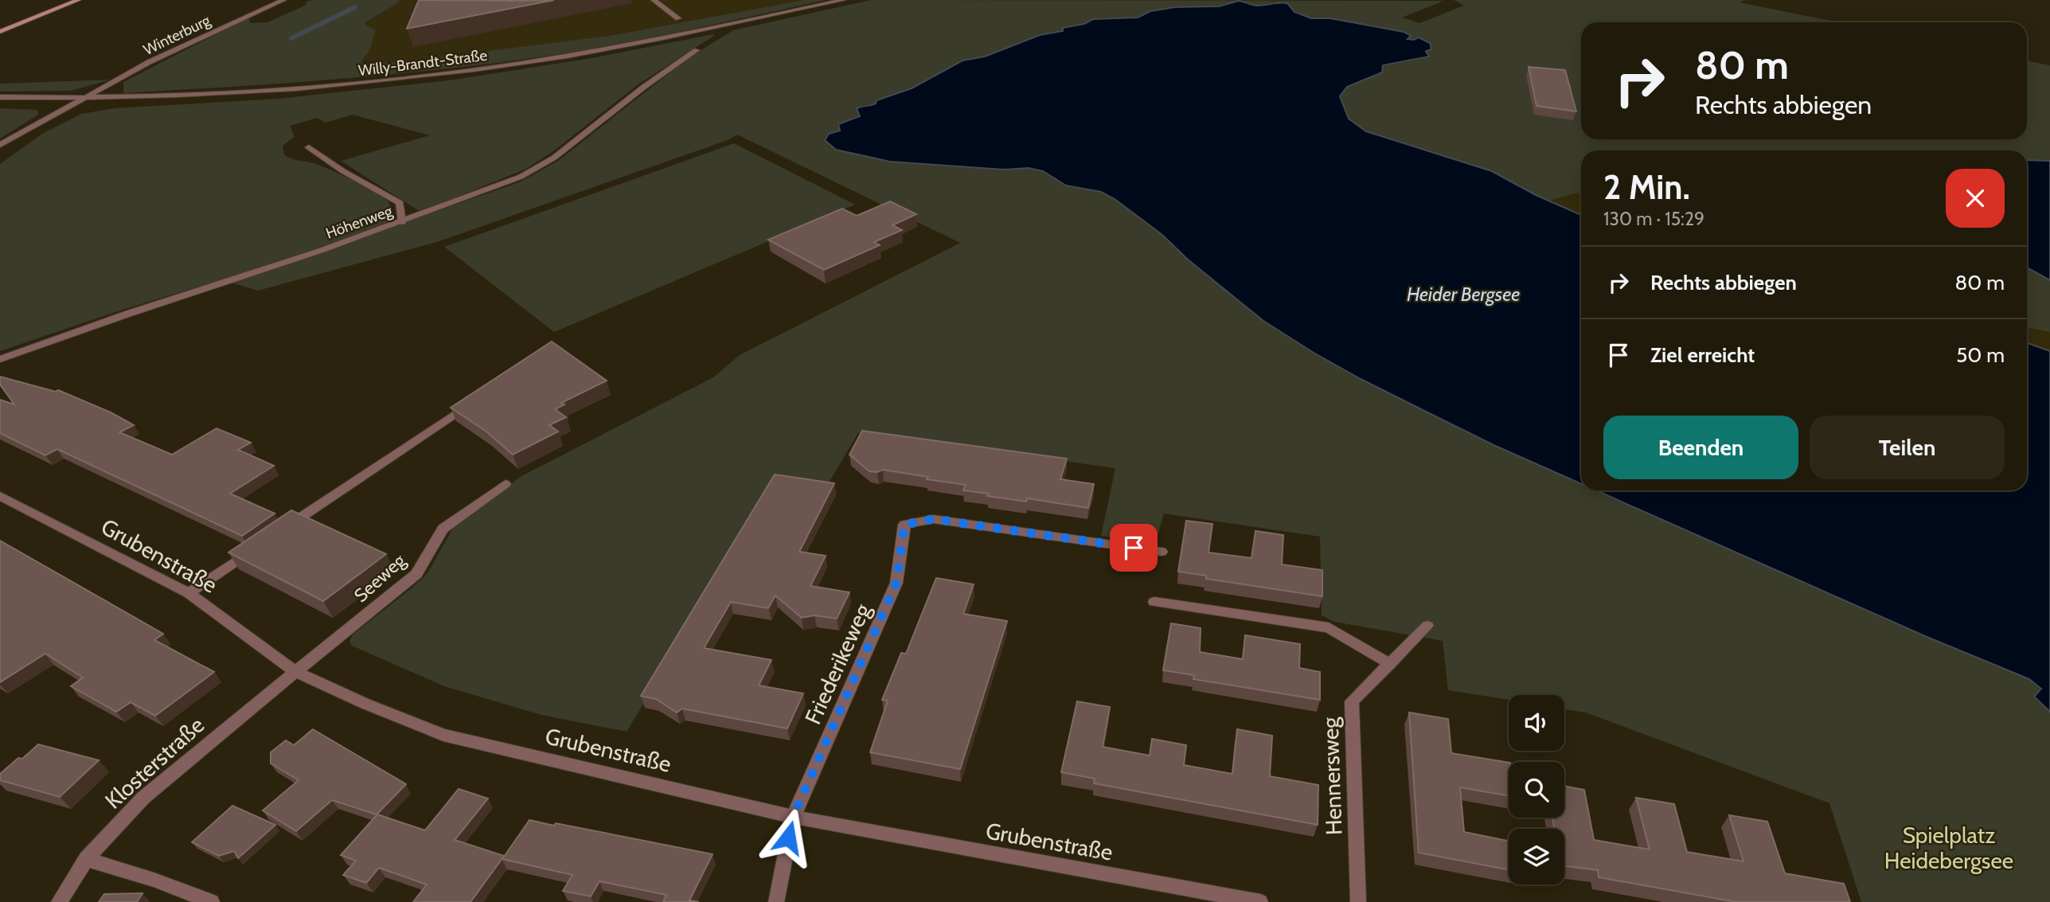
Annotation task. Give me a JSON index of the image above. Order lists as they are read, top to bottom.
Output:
{
  "streets": {
    "street": [
      "Winterburg",
      "Willy-Brandt-Straße",
      "Höhenweg",
      "Grubenstraße",
      "Seeweg",
      "Friederikeweg",
      "Klosterstraße",
      "Hennersweg"
    ]
  },
  "crossings": [
    ["Winterburg", "Willy-Brandt-Straße"],
    ["Grubenstraße", "Seeweg"],
    ["Grubenstraße", "Friederikeweg"],
    ["Grubenstraße", "Klosterstraße"],
    ["Seeweg", "Klosterstraße"]
  ],
  "water": ["Heider Bergsee"],
  "parks": ["Spielplatz Heidebergsee"],
  "page": {
    "turn": ["80 m", "Rechts abbiegen"],
    "heading": ["2 Min.", "130 m · 15:29"],
    "list": [
      {
        "name": "Rechts abbiegen",
        "value": "80 m"
      },
      {
        "name": "Ziel erreicht",
        "value": "50 m"
      }
    ],
    "buttons": ["Beenden", "Teilen"]
  }
}
